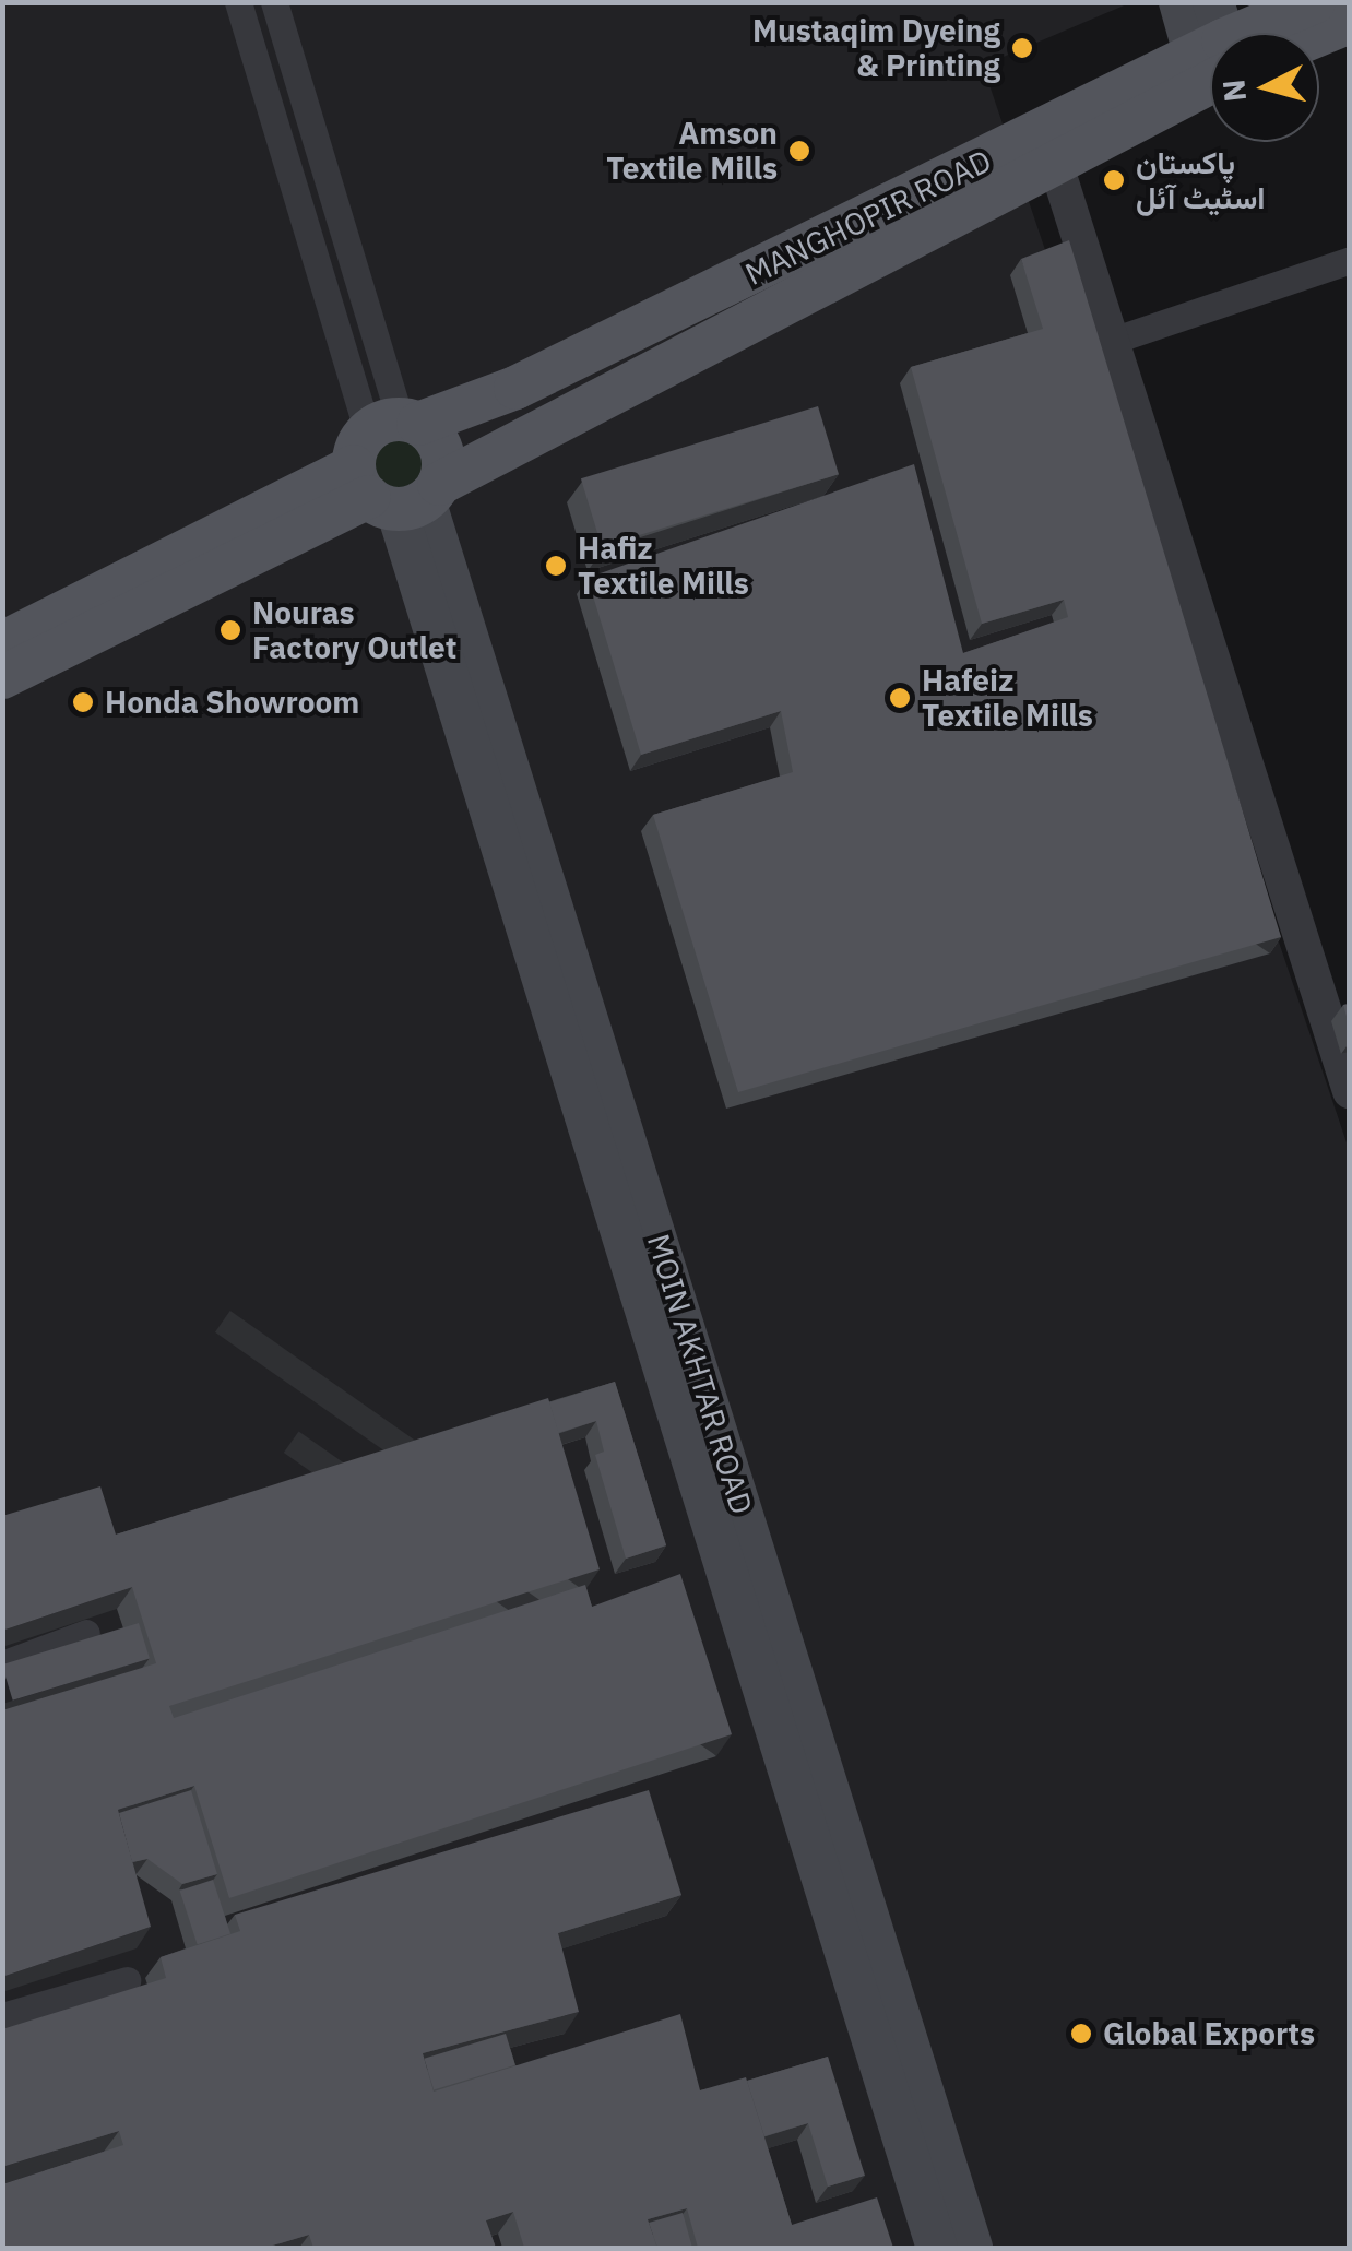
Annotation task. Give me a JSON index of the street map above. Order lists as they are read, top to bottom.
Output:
{
  "streets": {
    "main road": ["MANGHOPIR ROAD", "MOIN AKHTAR ROAD"]
  },
  "crossings": [
    ["MANGHOPIR ROAD", "MOIN AKHTAR ROAD"]
  ],
  "places": [
    "Mustaqim Dyeing & Printing",
    "Amson Textile Mills",
    "پاکستان اسٹیٹ آئل",
    "Hafiz Textile Mills",
    "Nouras Factory Outlet",
    "Hafeiz Textile Mills",
    "Honda Showroom",
    "Global Exports"
  ],
  "north": "left"
}
